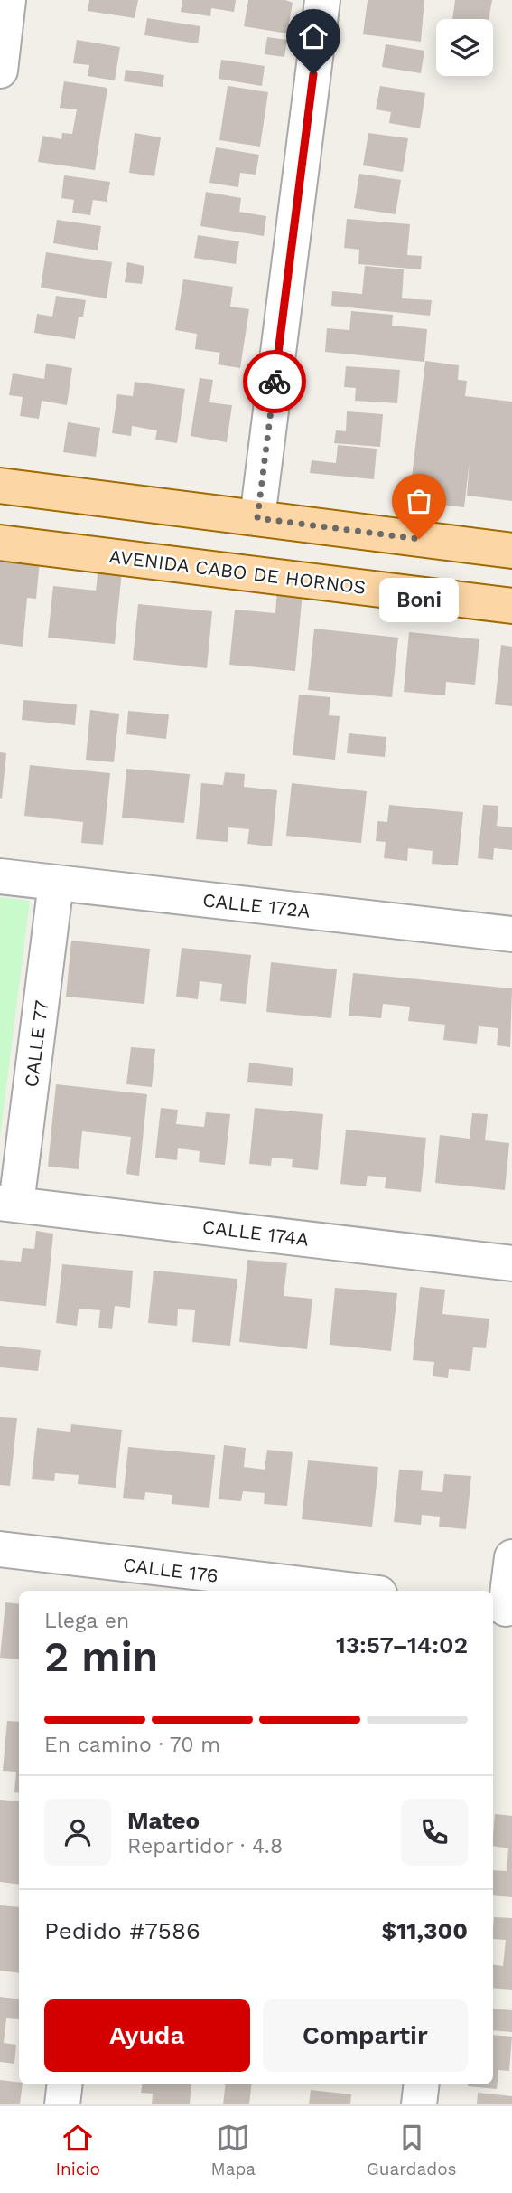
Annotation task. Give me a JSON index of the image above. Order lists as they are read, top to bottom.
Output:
{
  "streets": {
    "main road": ["AVENIDA CABO DE HORNOS"],
    "street": [
      "CALLE 172A",
      "CALLE 77",
      "CALLE 174A",
      "CALLE 176"
    ]
  },
  "crossings": [
    ["CALLE 172A", "CALLE 77"],
    ["CALLE 77", "CALLE 174A"]
  ],
  "places": ["Boni"],
  "page": {
    "bubble": "Boni",
    "heading": ["2 min", "Llega en", "13:57–14:02"],
    "panel": [
      "Mateo",
      "Repartidor · 4.8",
      "Pedido #7586",
      "$11,300"
    ],
    "bar": "En camino · 70 m",
    "buttons": ["Ayuda", "Compartir"],
    "tabs": ["Inicio", "Mapa", "Guardados"]
  }
}
